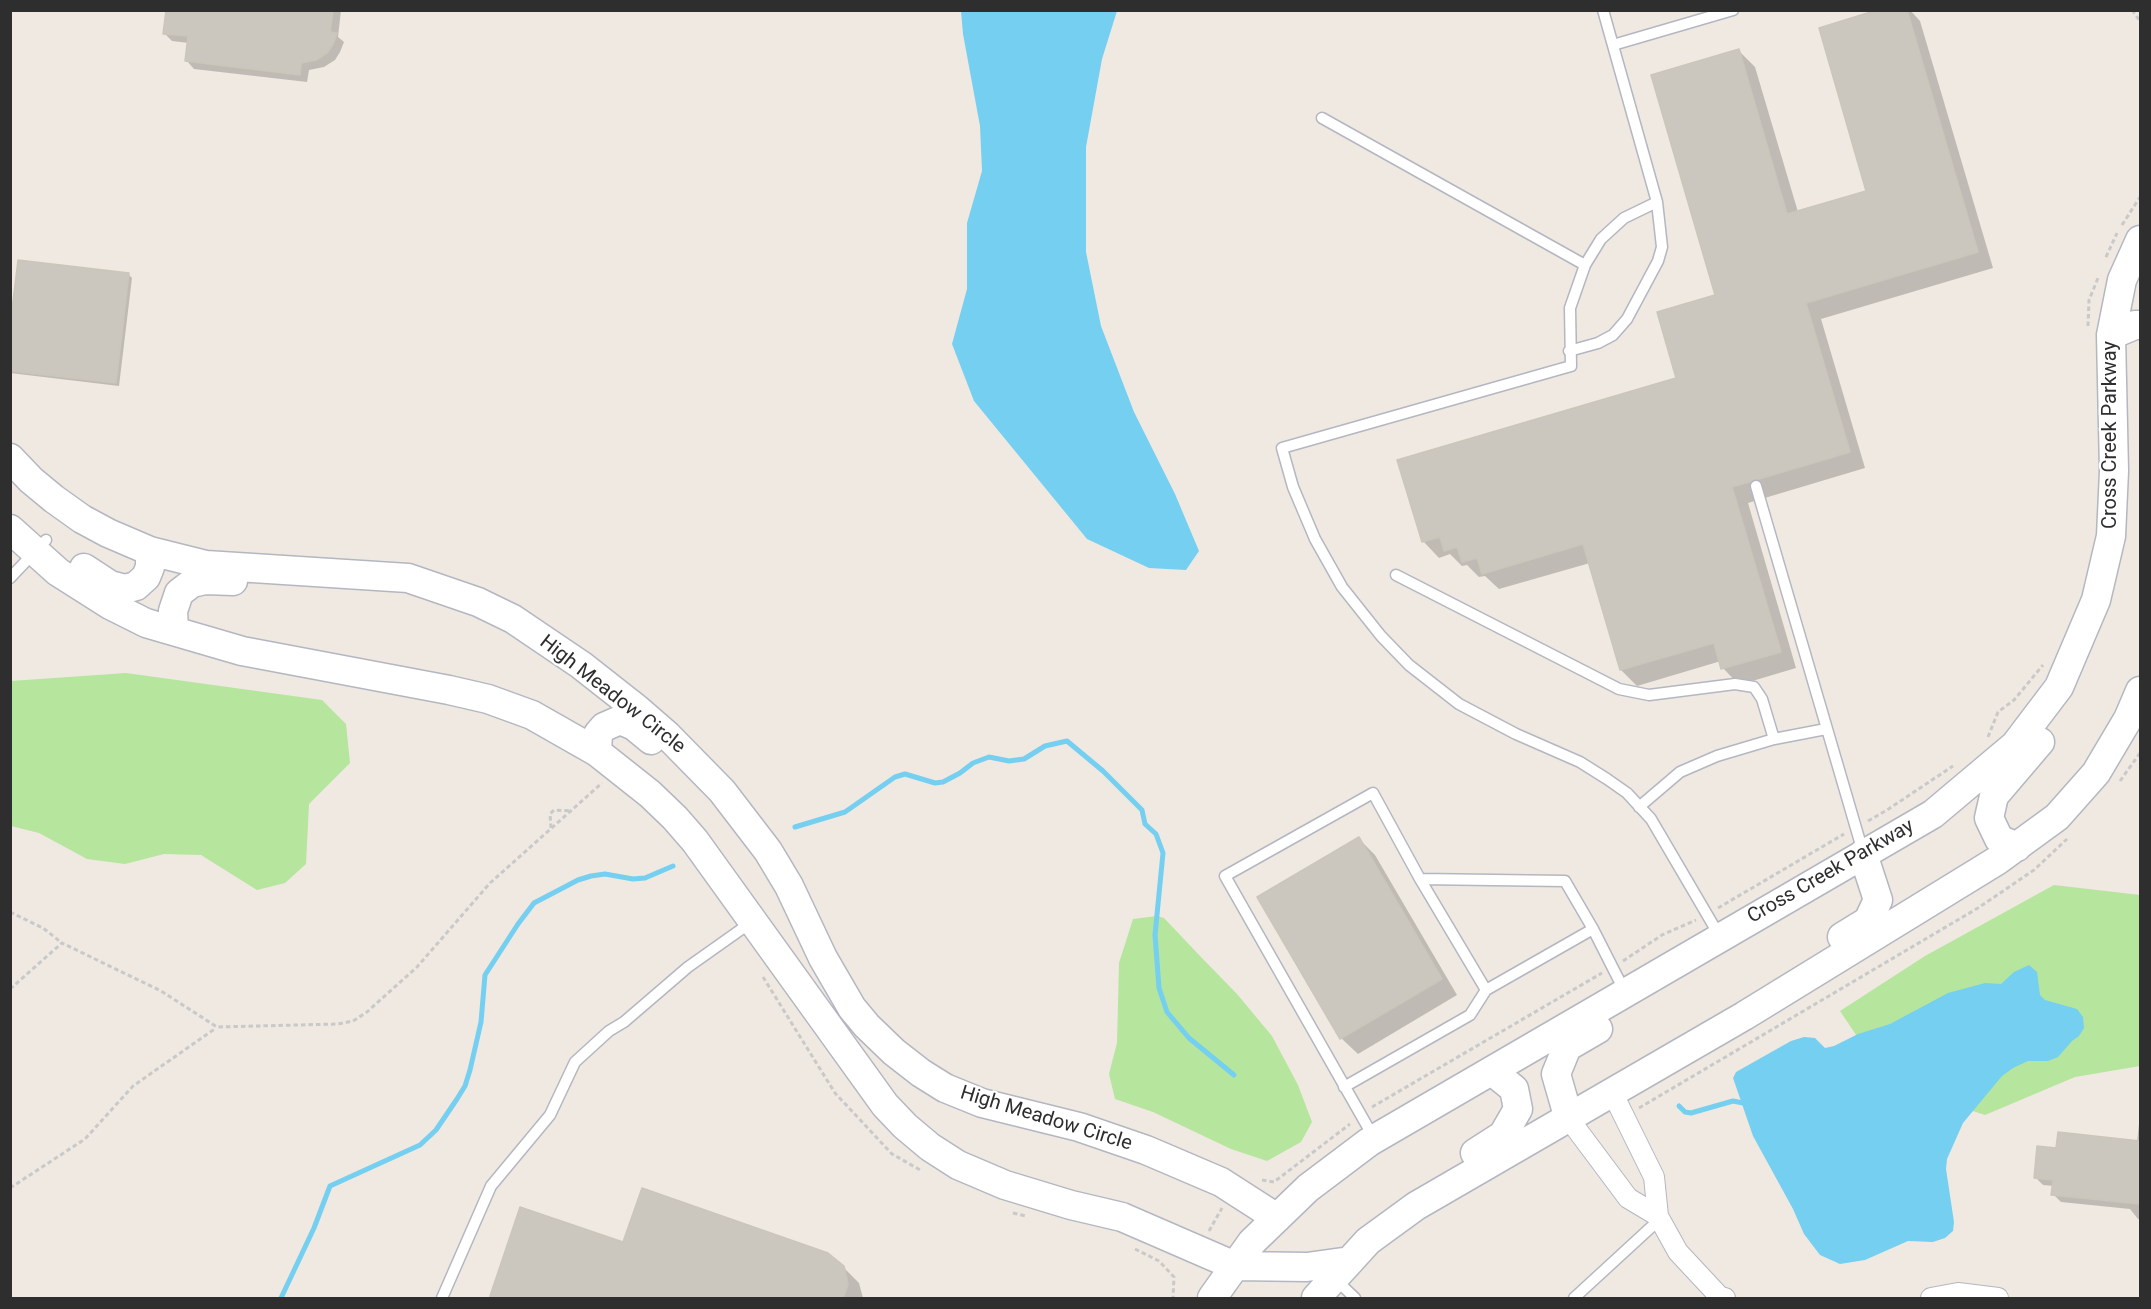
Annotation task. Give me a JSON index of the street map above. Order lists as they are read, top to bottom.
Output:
{
  "streets": {
    "street": ["Cross Creek Parkway", "High Meadow Circle"]
  },
  "crossings": [
    ["Cross Creek Parkway", "High Meadow Circle"]
  ]
}
